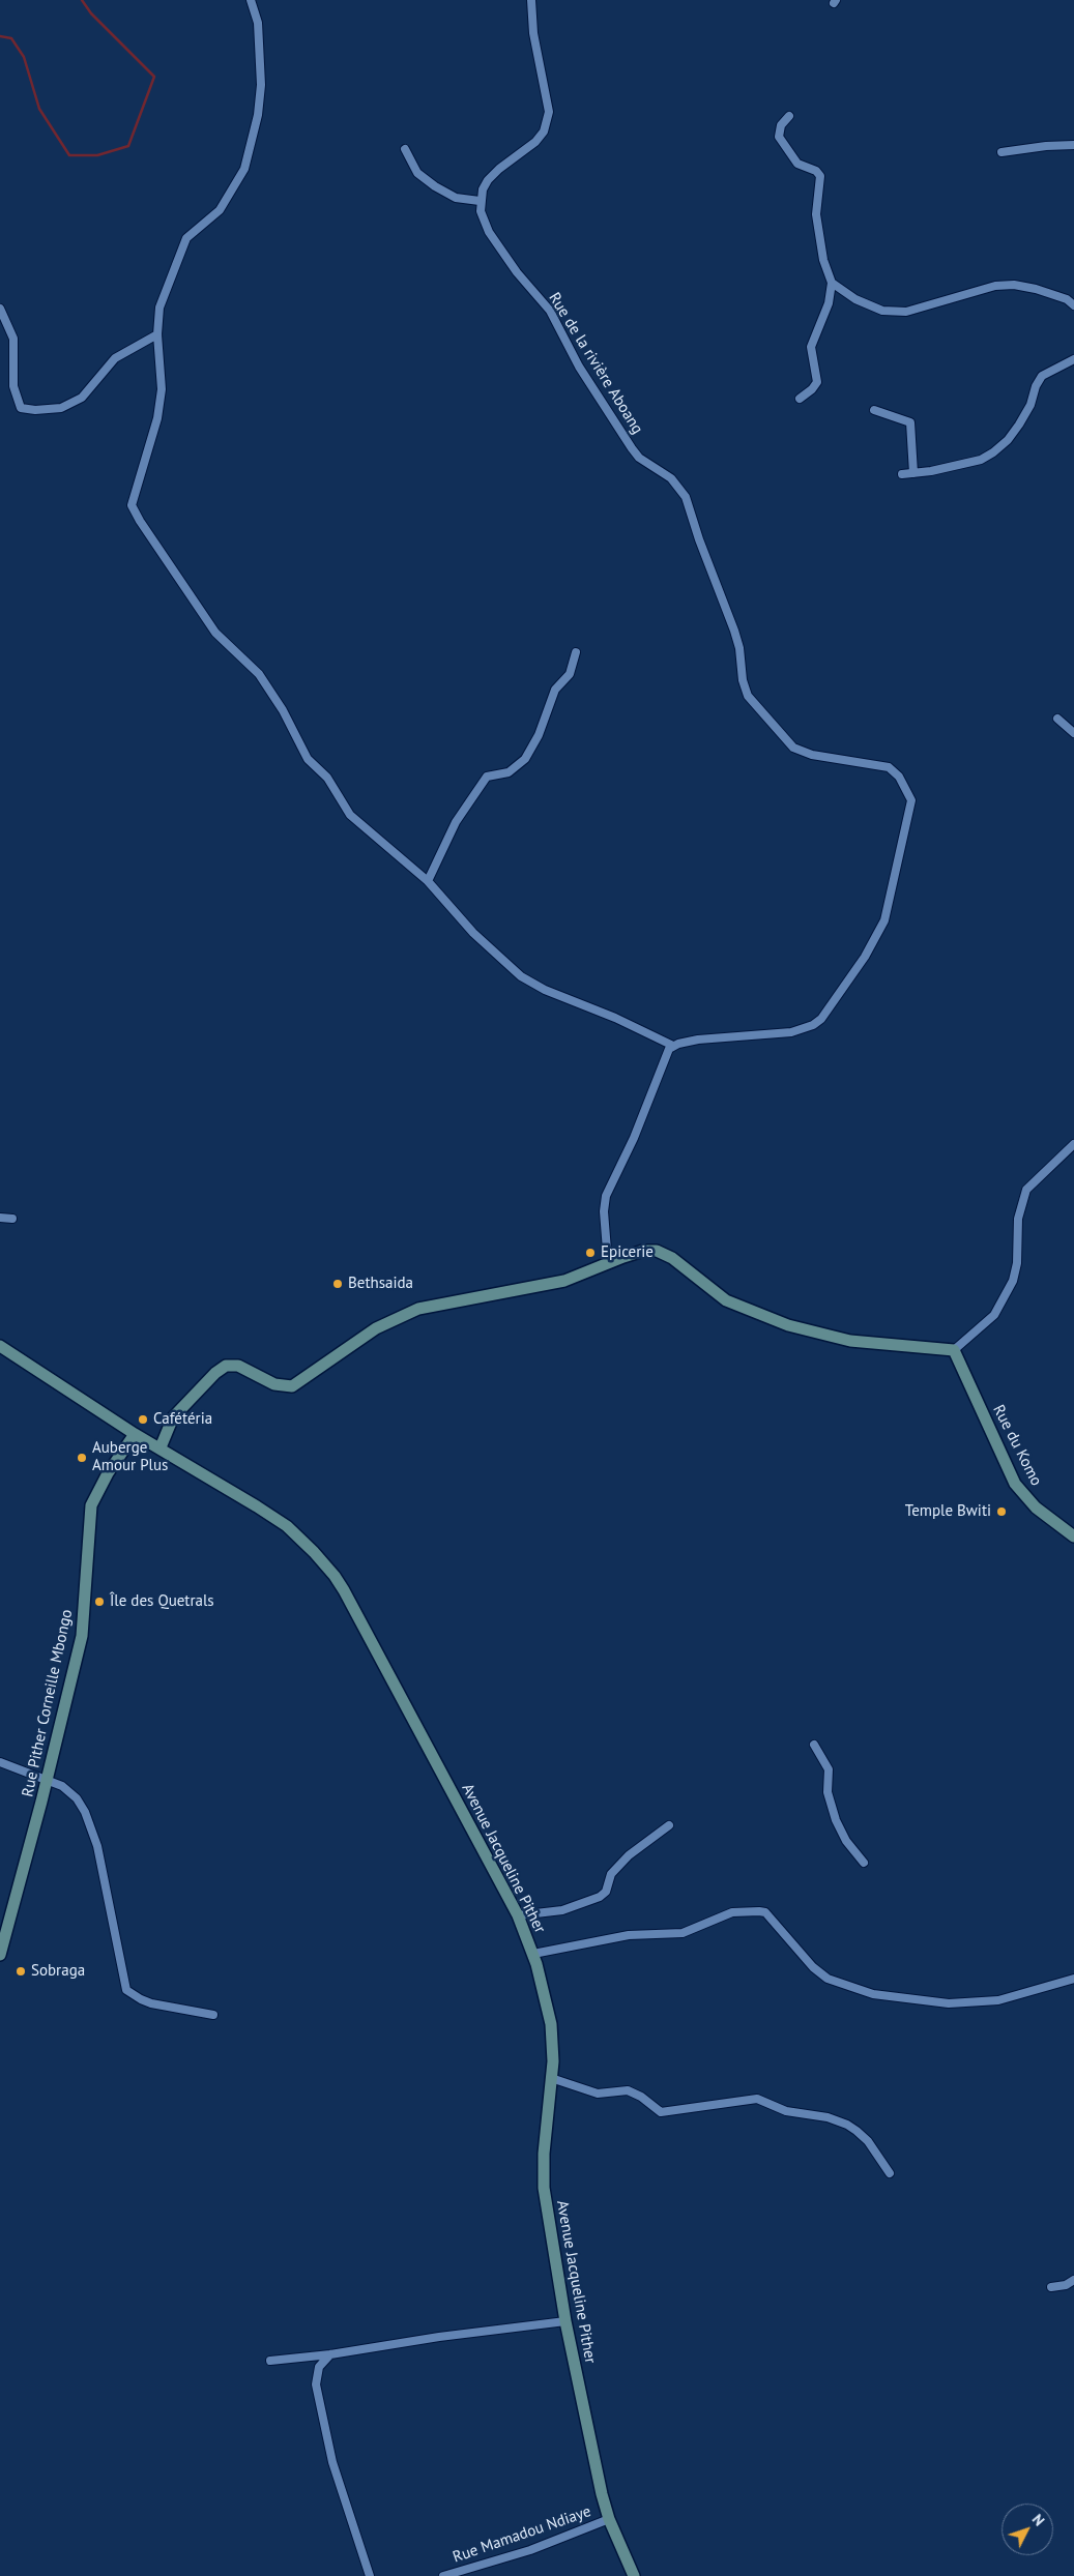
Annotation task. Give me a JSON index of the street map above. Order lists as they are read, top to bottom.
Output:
{
  "streets": {
    "street": [
      "Rue de la rivière Aboang",
      "Rue du Komo",
      "Rue Pither Corneille Mbongo",
      "Avenue Jacqueline Pither",
      "Rue Mamadou Ndiaye"
    ]
  },
  "crossings": [
    ["Rue Pither Corneille Mbongo", "Avenue Jacqueline Pither"],
    ["Avenue Jacqueline Pither", "Rue Mamadou Ndiaye"]
  ],
  "places": [
    "Epicerie",
    "Bethsaida",
    "Cafétéria",
    "Auberge Amour Plus",
    "Temple Bwiti",
    "Île des Quetrals",
    "Sobraga"
  ],
  "north": "top right"
}
